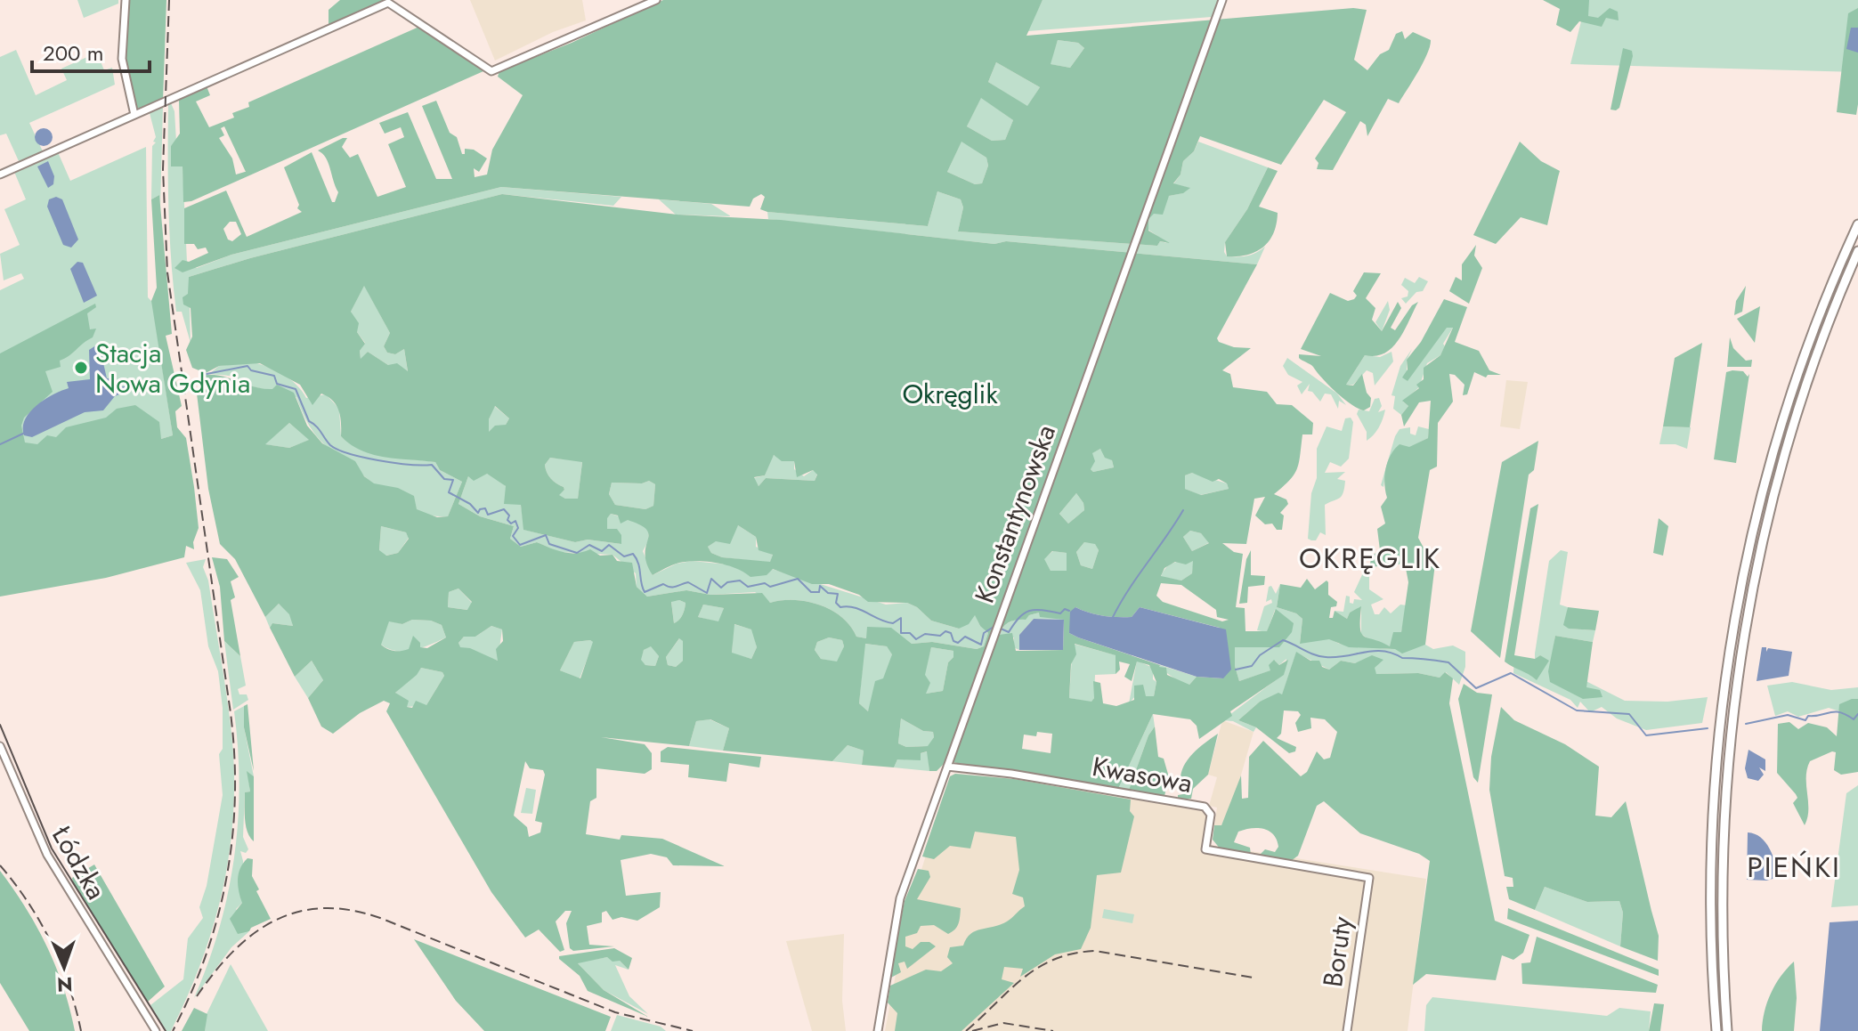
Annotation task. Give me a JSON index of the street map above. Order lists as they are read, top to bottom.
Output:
{
  "streets": {
    "street": [
      "Konstantynowska",
      "Kwasowa",
      "Łódzka",
      "Boruty"
    ]
  },
  "crossings": [
    ["Konstantynowska", "Kwasowa"],
    ["Kwasowa", "Boruty"]
  ],
  "districts": ["OKRĘGLIK", "PIEŃKI"],
  "parks": ["Okręglik"],
  "places": ["Stacja Nowa Gdynia"],
  "scale_bar": "200 m",
  "north": "bottom"
}
